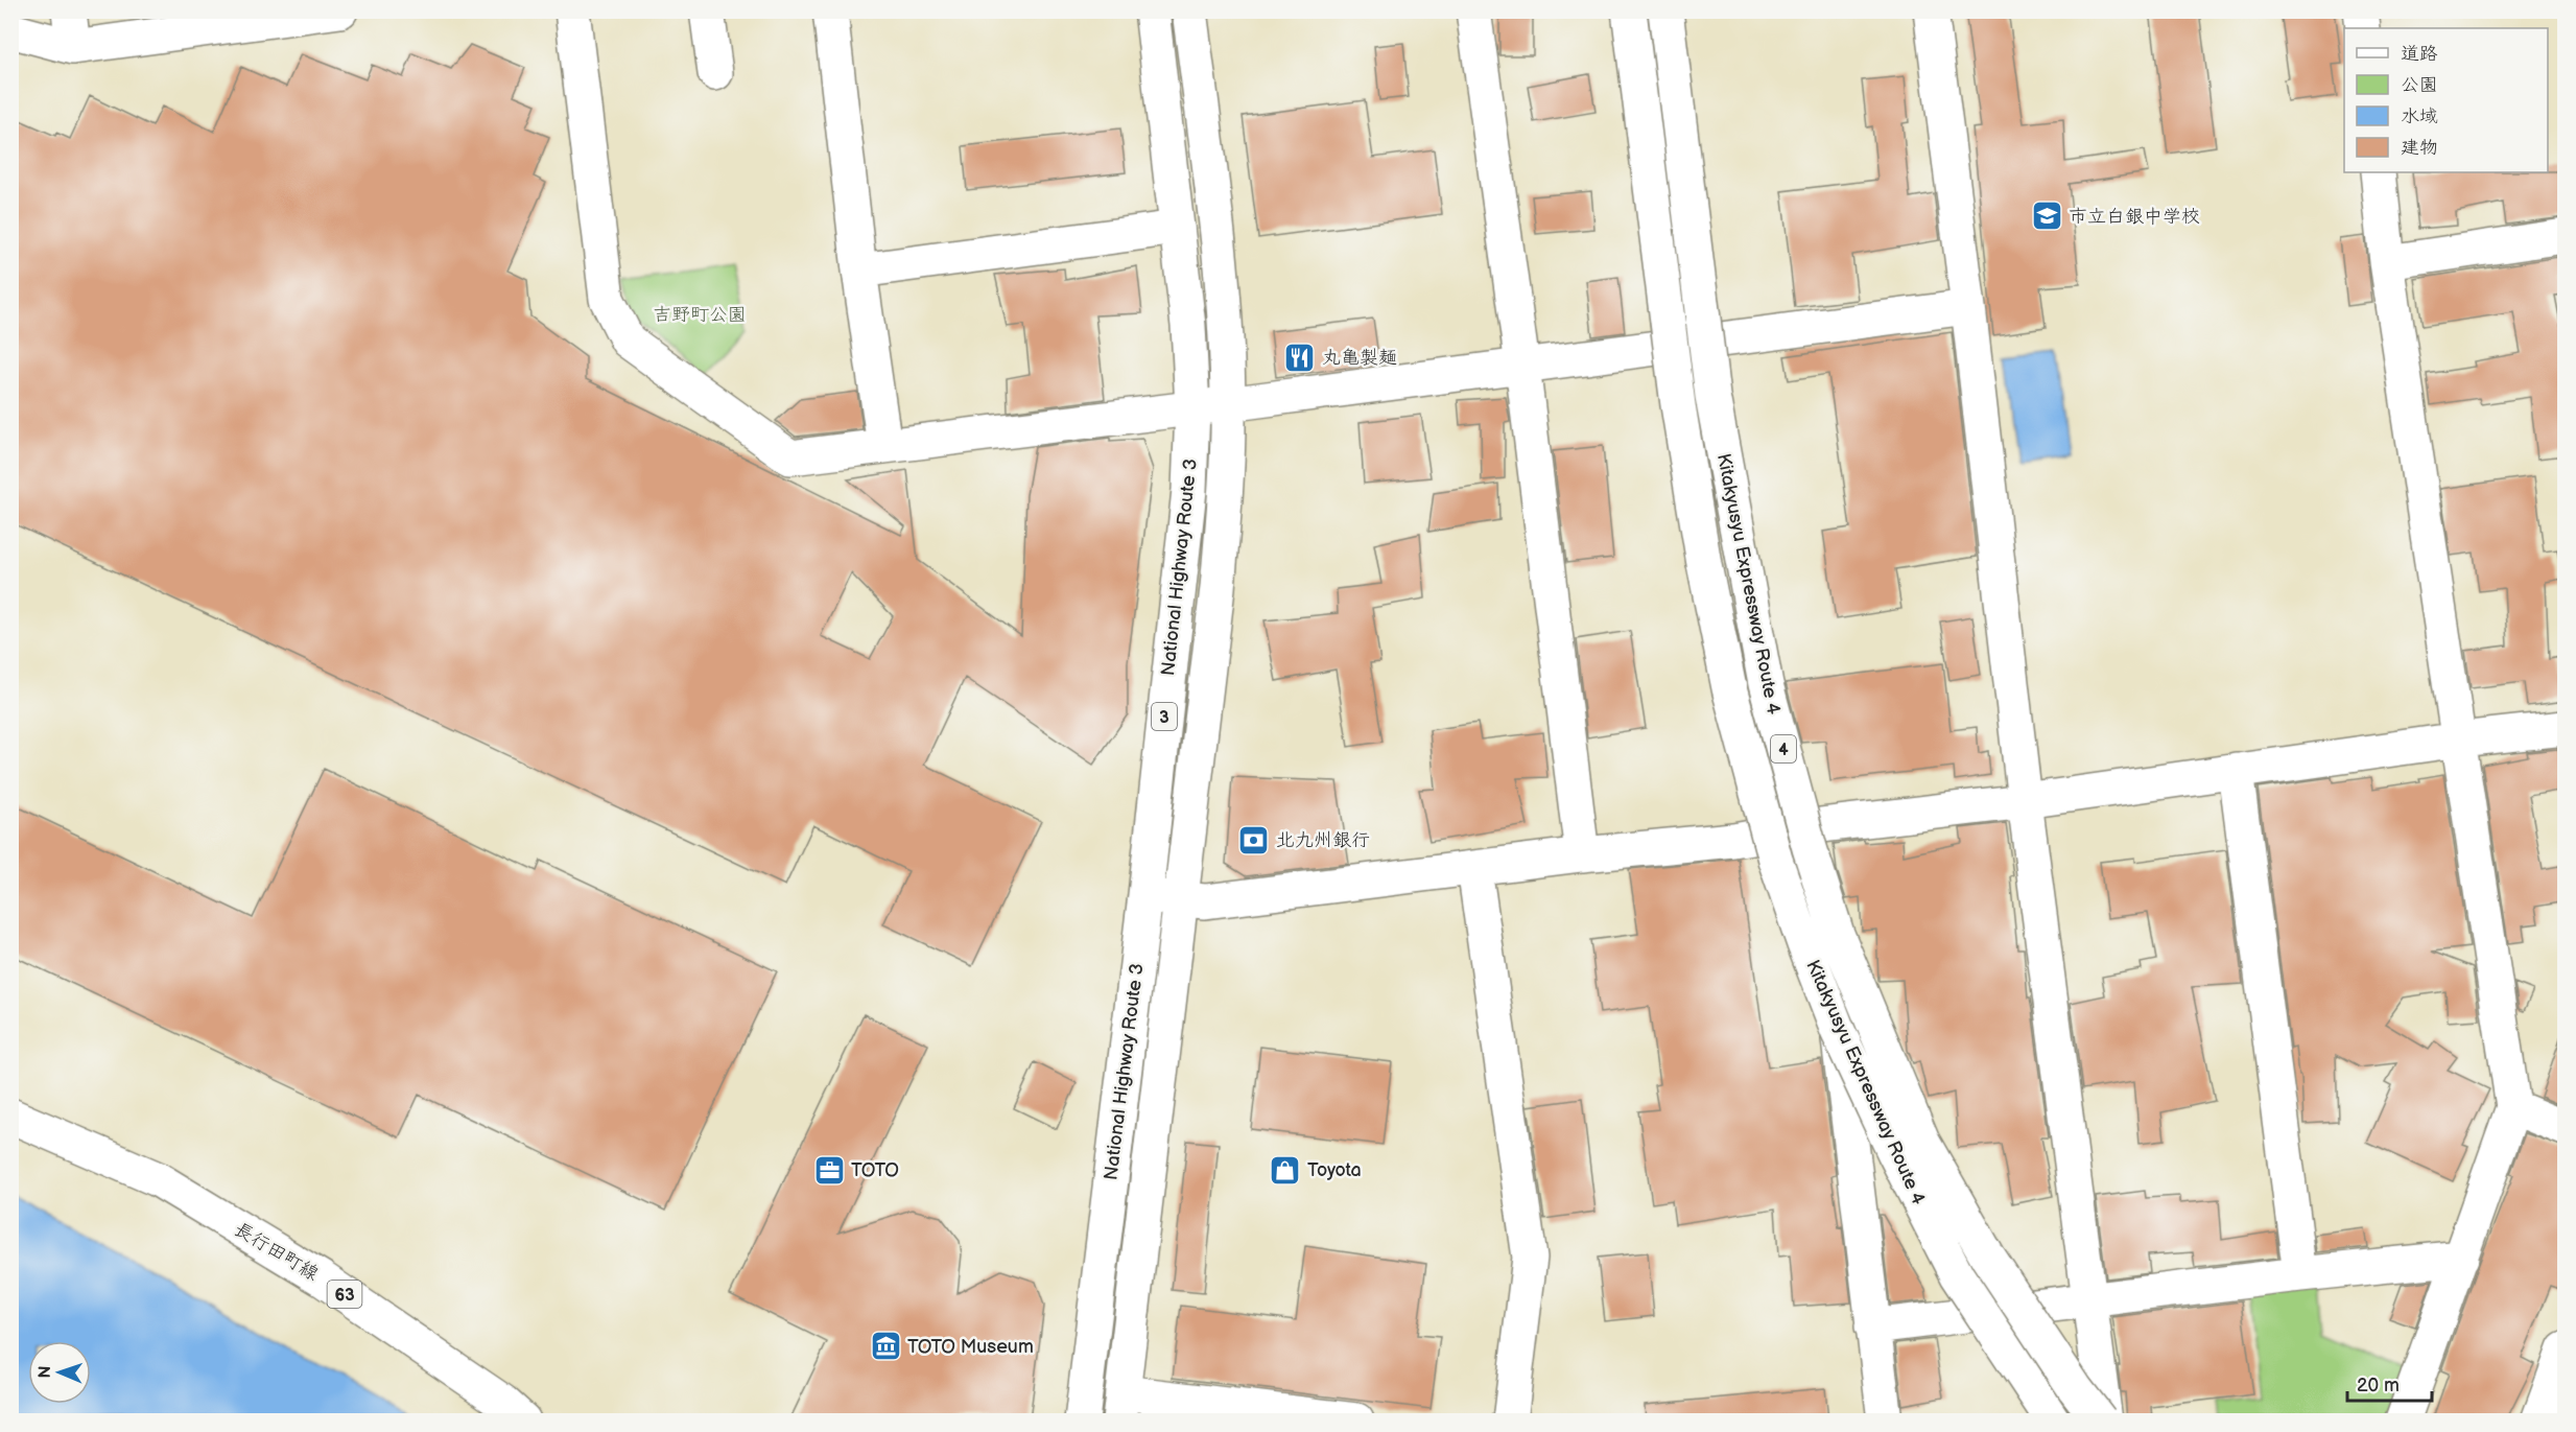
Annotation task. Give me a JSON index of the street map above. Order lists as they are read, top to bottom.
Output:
{
  "streets": {
    "main road": [
      "National Highway Route 3",
      "Kitakyusyu Expressway Route 4",
      "3",
      "4",
      "長行田町線",
      "63"
    ]
  },
  "parks": ["吉野町公園"],
  "places": {
    "school or university": ["市立白銀中学校"],
    "restaurant": ["丸亀製麺"],
    "bank": ["北九州銀行"],
    "office": ["TOTO"],
    "shop": ["Toyota"],
    "museum": ["TOTO Museum"]
  },
  "legend": [
    "道路",
    "公園",
    "水域",
    "建物"
  ],
  "scale_bar": "20 m",
  "north": "left"
}
